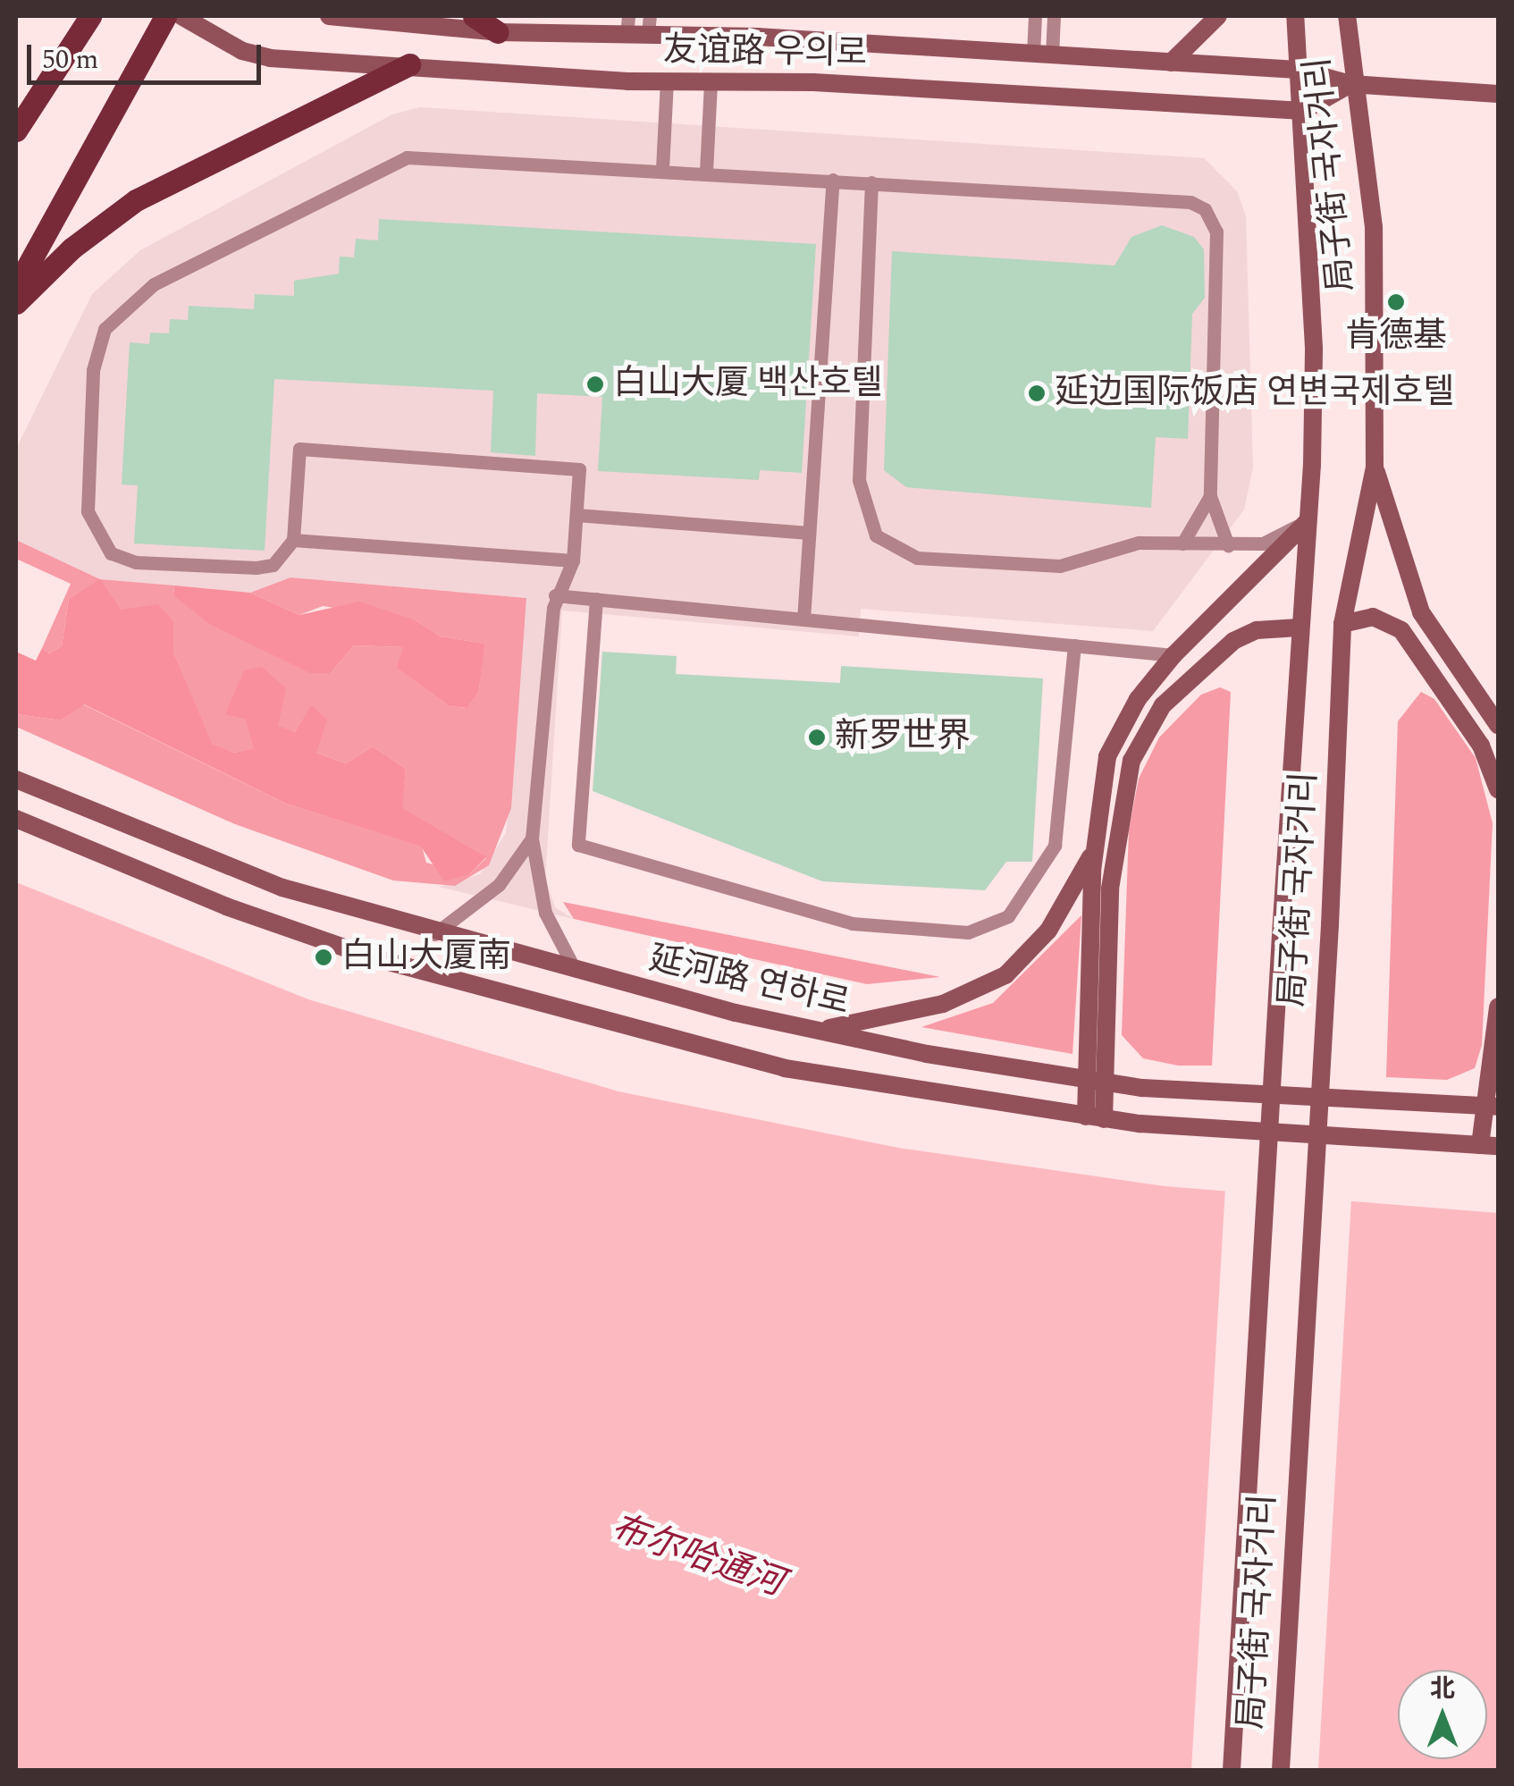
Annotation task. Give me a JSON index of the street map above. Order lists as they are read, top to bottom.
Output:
{
  "streets": {
    "main road": ["友谊路 우의로", "局子街 국자거리", "延河路 연하로"]
  },
  "crossings": [
    ["友谊路 우의로", "局子街 국자거리"]
  ],
  "water": ["布尔哈通河"],
  "places": [
    "肯德基",
    "白山大厦 백산호텔",
    "延边国际饭店 연변국제호텔",
    "新罗世界",
    "白山大厦南"
  ],
  "scale_bar": "50 m",
  "north": "top"
}
